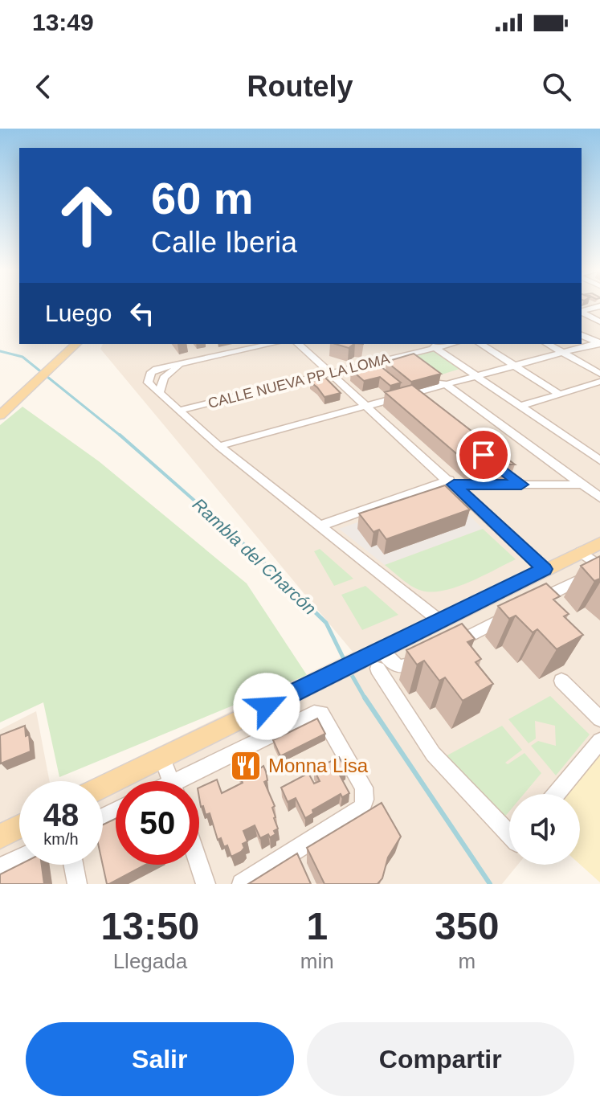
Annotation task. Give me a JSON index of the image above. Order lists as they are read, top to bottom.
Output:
{
  "streets": {
    "street": ["CALLE NUEVA PP LA LOMA"]
  },
  "water": ["Rambla del Charcón"],
  "places": {
    "restaurant": ["Monna Lisa"]
  },
  "page": {
    "status": "13:49",
    "header": "Routely",
    "turn": ["60 m", "Calle Iberia"],
    "then": "Luego",
    "speed": "48 km/h",
    "limit": "50",
    "eta": [
      "13:50",
      "Llegada",
      "1",
      "min",
      "350",
      "m"
    ],
    "buttons": ["Salir", "Compartir"]
  }
}
